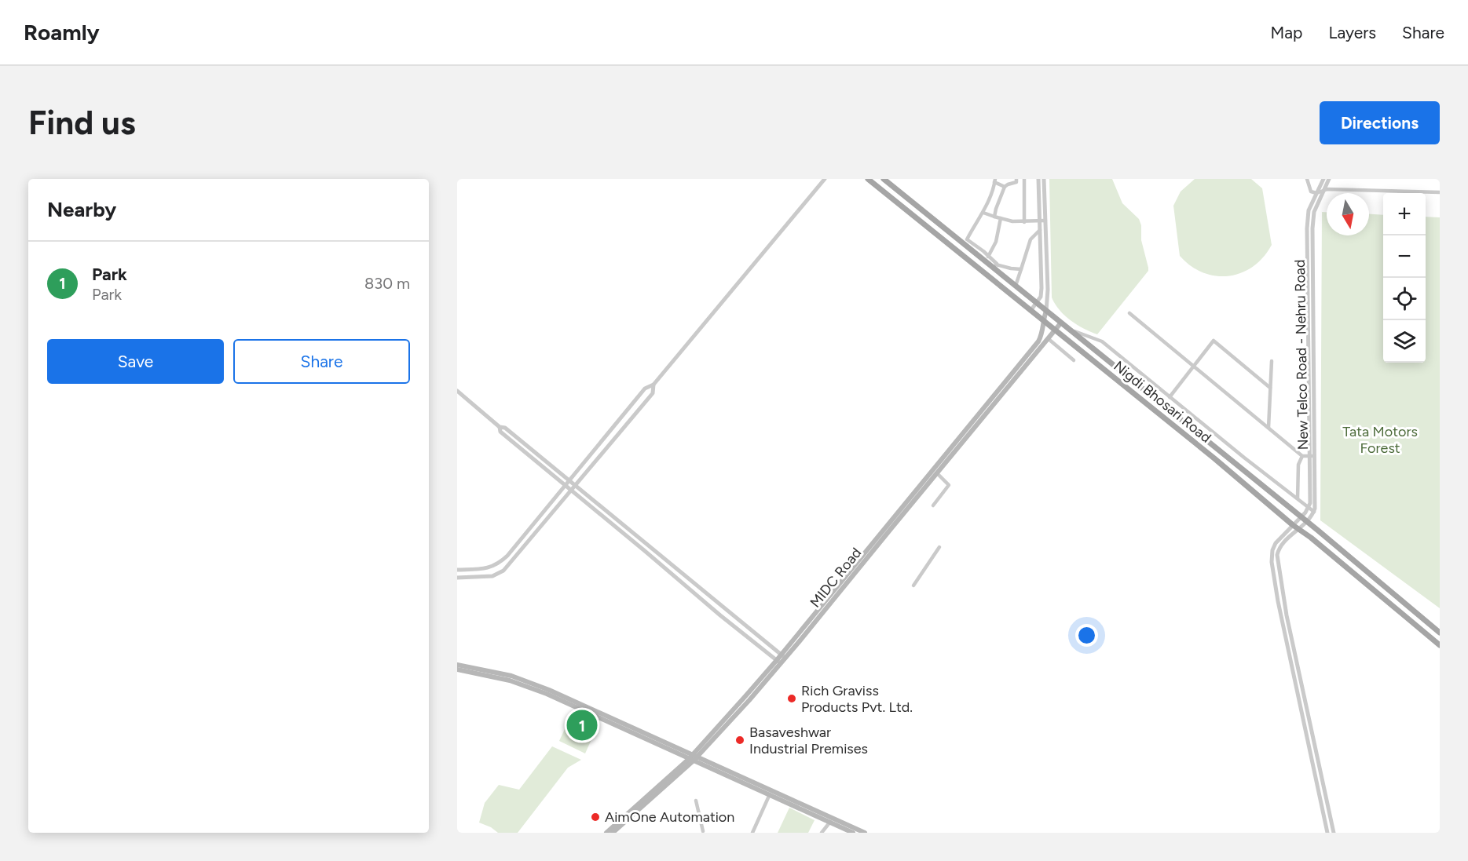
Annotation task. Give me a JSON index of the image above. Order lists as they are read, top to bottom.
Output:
{
  "streets": {
    "main road": ["Nigdi Bhosari Road"],
    "street": ["New Telco Road - Nehru Road"]
  },
  "crossings": [
    ["New Telco Road - Nehru Road", "Nigdi Bhosari Road"]
  ],
  "parks": ["Tata Motors Forest"],
  "places": ["Rich Graviss Products Pvt. Ltd.", "Basaveshwar Industrial Premises", "AimOne Automation"],
  "north": "bottom",
  "page": {
    "header": "Roamly",
    "nav": ["Map", "Layers", "Share"],
    "buttons": [
      "Directions",
      ["Save", "Share"]
    ],
    "title": "Find us",
    "heading": "Nearby",
    "map_buttons": ["+", "−"],
    "list": [
      {
        "mark": "1",
        "name": "Park",
        "note": "Park",
        "value": "830 m"
      }
    ],
    "pins": "1"
  }
}
